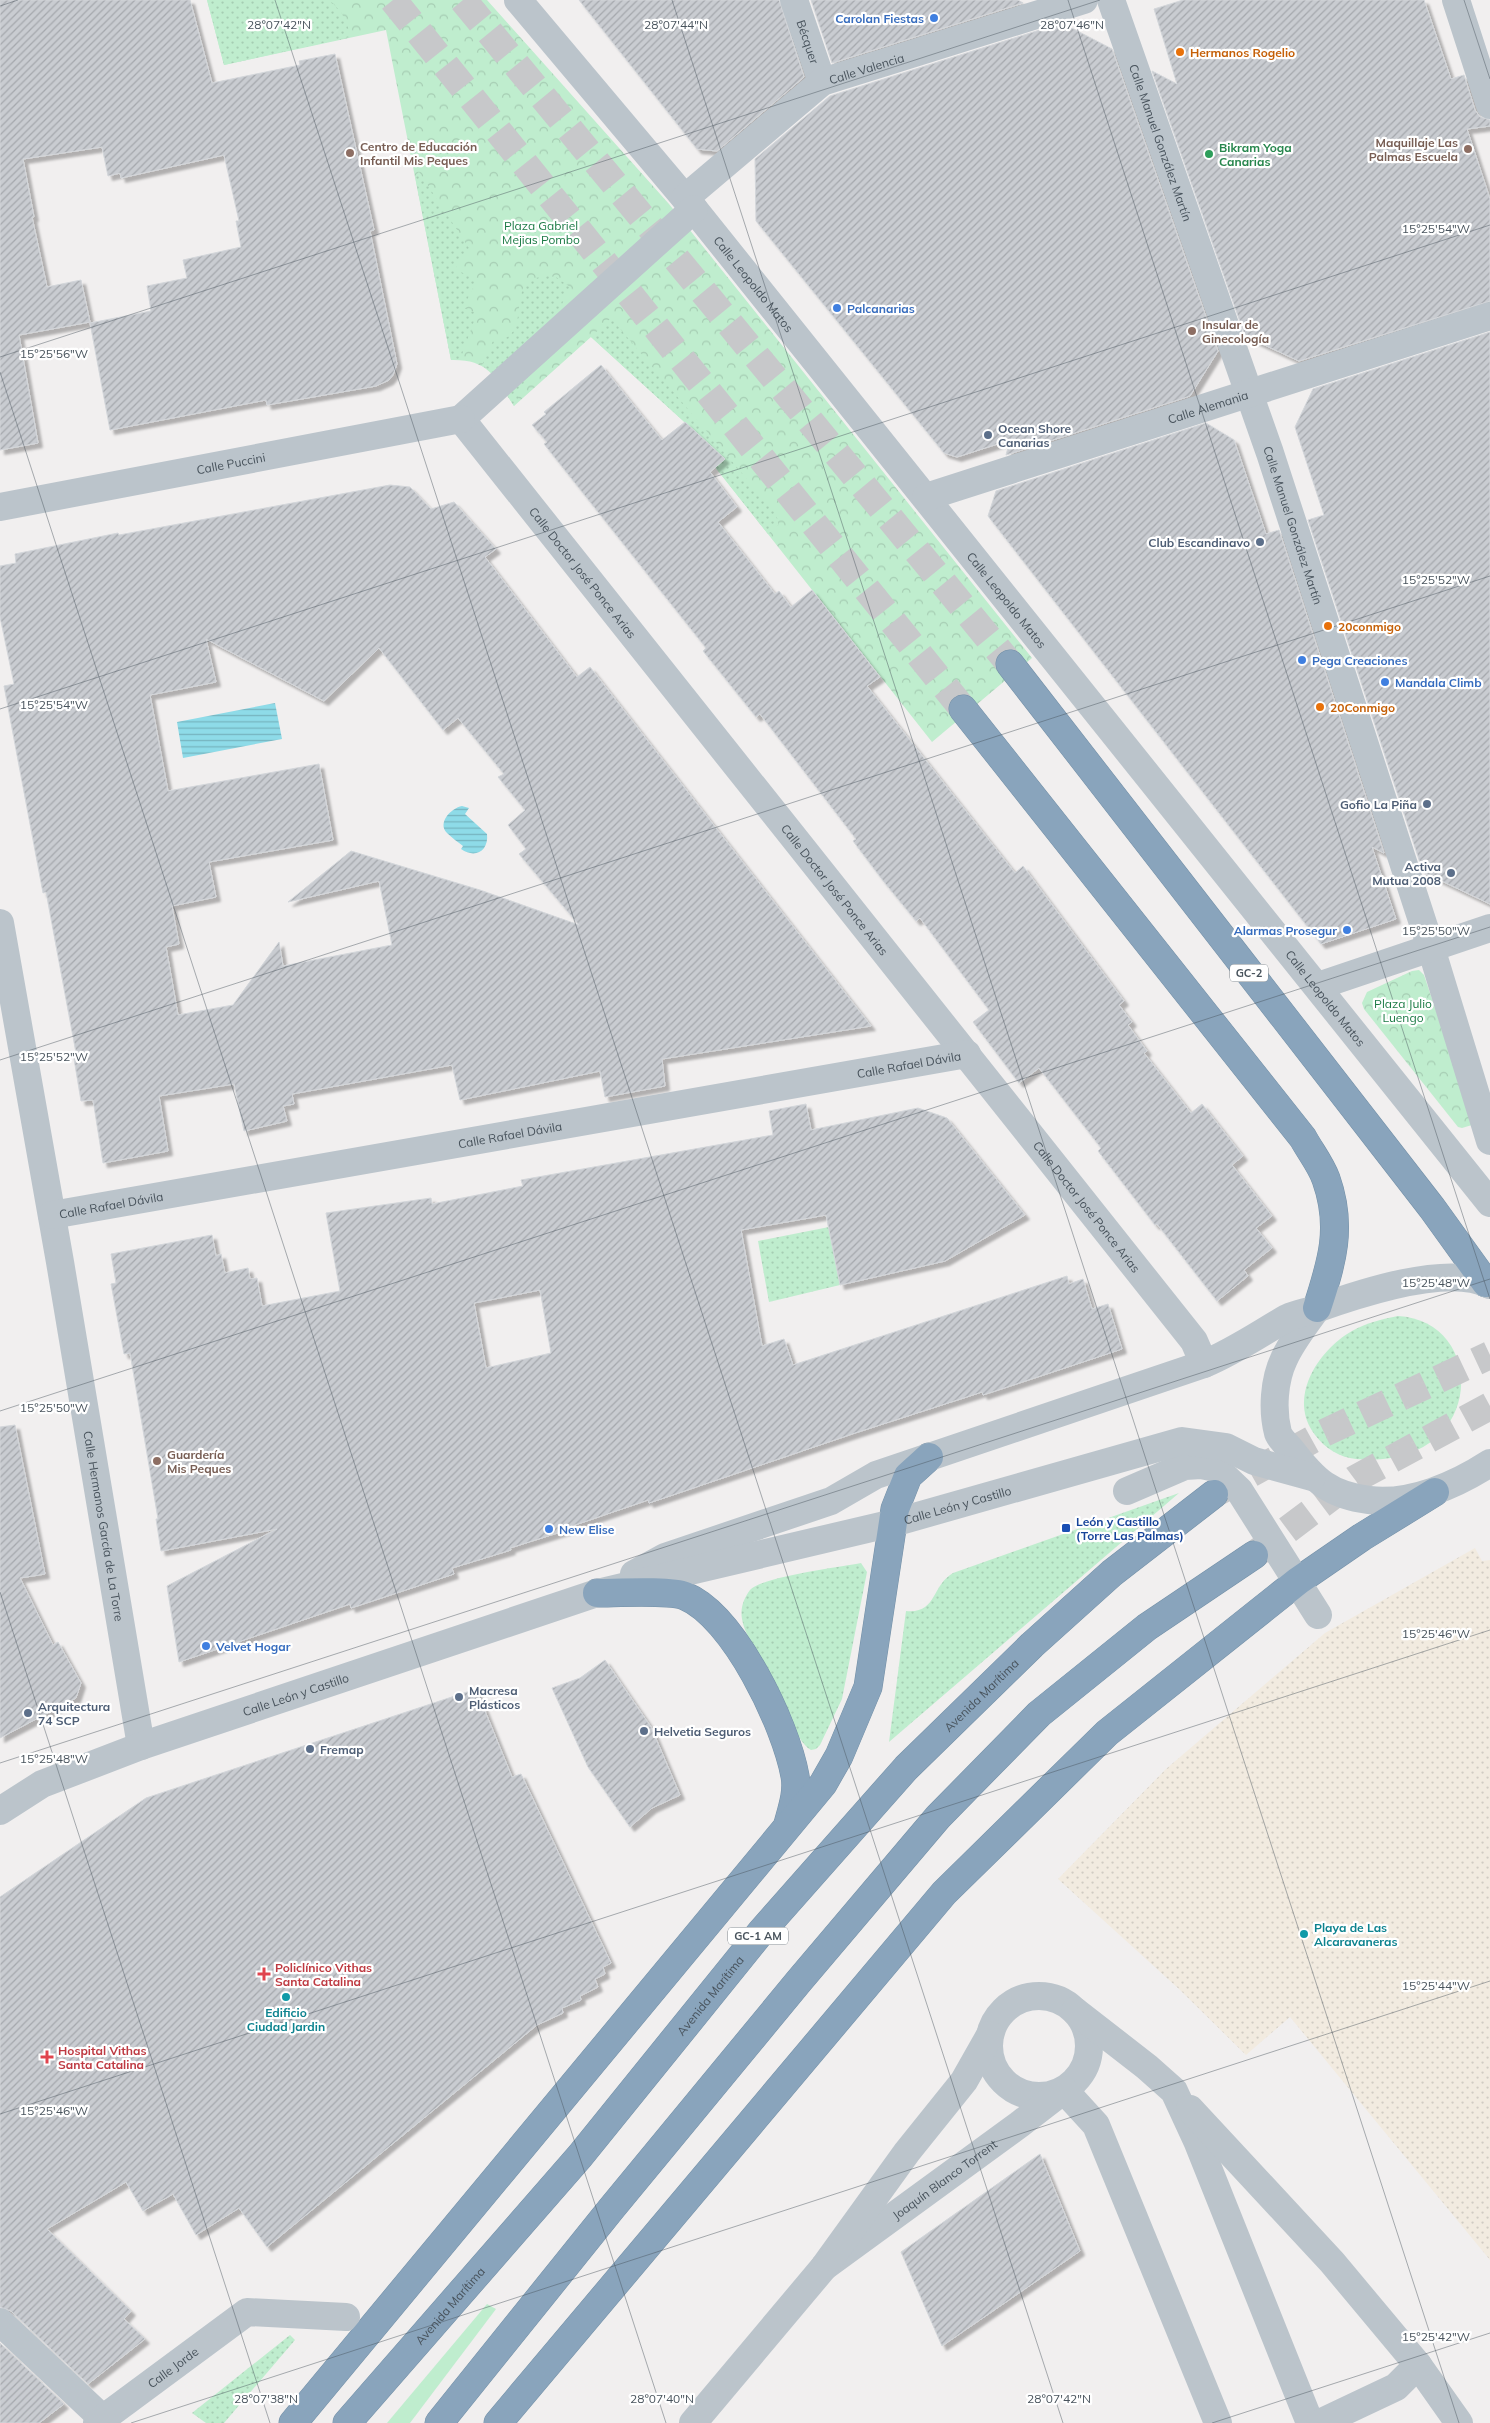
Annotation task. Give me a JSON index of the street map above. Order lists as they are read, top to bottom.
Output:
{
  "streets": {
    "highway": ["GC-2", "Avenida Marítima", "GC-1 AM"],
    "street": [
      "Bécquer",
      "Calle Valencia",
      "Calle Manuel González Martín",
      "Calle Leopoldo Matos",
      "Calle Alemania",
      "Calle Puccini",
      "Calle Doctor José Ponce Arias",
      "Calle Rafael Dávila",
      "Calle León y Castillo",
      "Calle Hermanos García de La Torre",
      "Joaquín Blanco Torrent",
      "Calle Jorde"
    ]
  },
  "crossings": [
    ["Bécquer", "Calle Valencia"],
    ["Calle Valencia", "Calle Leopoldo Matos"],
    ["Calle Valencia", "Calle Puccini"],
    ["Calle Valencia", "Calle Doctor José Ponce Arias"],
    ["Calle Manuel González Martín", "Calle Alemania"],
    ["Calle Leopoldo Matos", "Calle Alemania"],
    ["Calle Puccini", "Calle Doctor José Ponce Arias"],
    ["Calle Doctor José Ponce Arias", "Calle Rafael Dávila"],
    ["Calle Doctor José Ponce Arias", "Calle León y Castillo"],
    ["GC-2", "Calle León y Castillo"],
    ["Calle Rafael Dávila", "Calle Hermanos García de La Torre"],
    ["Calle León y Castillo", "Calle Hermanos García de La Torre"]
  ],
  "parks": ["Plaza Gabriel Mejias Pombo", "Plaza Julio Luengo"],
  "places": {
    "other": [
      "Carolan Fiestas",
      "Hermanos Rogelio",
      "Maquillaje Las Palmas Escuela",
      "Centro de Educación Infantil Mis Peques",
      "Bikram Yoga Canarias",
      "Palcanarias",
      "Insular de Ginecología",
      "Ocean Shore Canarias",
      "Club Escandinavo",
      "20conmigo",
      "Pega Creaciones",
      "Mandala Climb",
      "20Conmigo",
      "Gofio La Piña",
      "Activa Mutua 2008",
      "Alarmas Prosegur",
      "Guardería Mis Peques",
      "New Elise",
      "Velvet Hogar",
      "Macresa Plásticos",
      "Arquitectura 74 SCP",
      "Helvetia Seguros",
      "Fremap",
      "Playa de Las Alcaravaneras",
      "Edificio Ciudad Jardin"
    ],
    "transit": ["León y Castillo (Torre Las Palmas)"],
    "health": ["Policlínico Vithas Santa Catalina", "Hospital Vithas Santa Catalina"]
  },
  "coordinates": [
    "28°07'42\"N",
    "28°07'44\"N",
    "28°07'46\"N",
    "15°25'54\"W",
    "15°25'56\"W",
    "15°25'52\"W",
    "15°25'50\"W",
    "15°25'48\"W",
    "15°25'46\"W",
    "15°25'44\"W",
    "15°25'42\"W",
    "28°07'38\"N",
    "28°07'40\"N"
  ]
}
